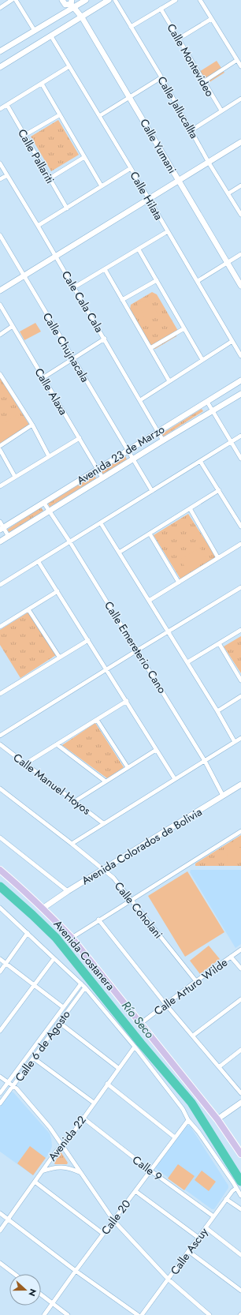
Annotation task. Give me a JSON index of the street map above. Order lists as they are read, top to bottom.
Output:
{
  "streets": {
    "main road": ["Avenida Costanera"],
    "street": [
      "Calle Montevideo",
      "Calle Jallucallta",
      "Calle Yumani",
      "Calle Pallariti",
      "Calle Hilata",
      "Cale Cala Cala",
      "Calle Chujnacala",
      "Calle Alaxa",
      "Avenida 23 de Marzo",
      "Calle Emereterio Cano",
      "Calle Manuel Hoyos",
      "Avenida Colorados de Bolivia",
      "Calle Coholani",
      "Calle Arturo Wilde",
      "Calle 6 de Agosto",
      "Avenida 22",
      "Calle 9",
      "Calle 20",
      "Calle Ascuy"
    ]
  },
  "crossings": [
    ["Cale Cala Cala", "Avenida 23 de Marzo"],
    ["Calle Chujnacala", "Avenida 23 de Marzo"],
    ["Calle Alaxa", "Avenida 23 de Marzo"],
    ["Avenida 23 de Marzo", "Calle Emereterio Cano"],
    ["Calle Emereterio Cano", "Avenida Colorados de Bolivia"],
    ["Avenida Colorados de Bolivia", "Calle Coholani"],
    ["Avenida Colorados de Bolivia", "Avenida Costanera"],
    ["Calle Coholani", "Calle Arturo Wilde"],
    ["Avenida Costanera", "Calle Arturo Wilde"],
    ["Avenida 22", "Calle 9"],
    ["Calle 9", "Calle 20"],
    ["Calle 9", "Calle Ascuy"]
  ],
  "water": ["Río Seco"],
  "north": "right"
}
